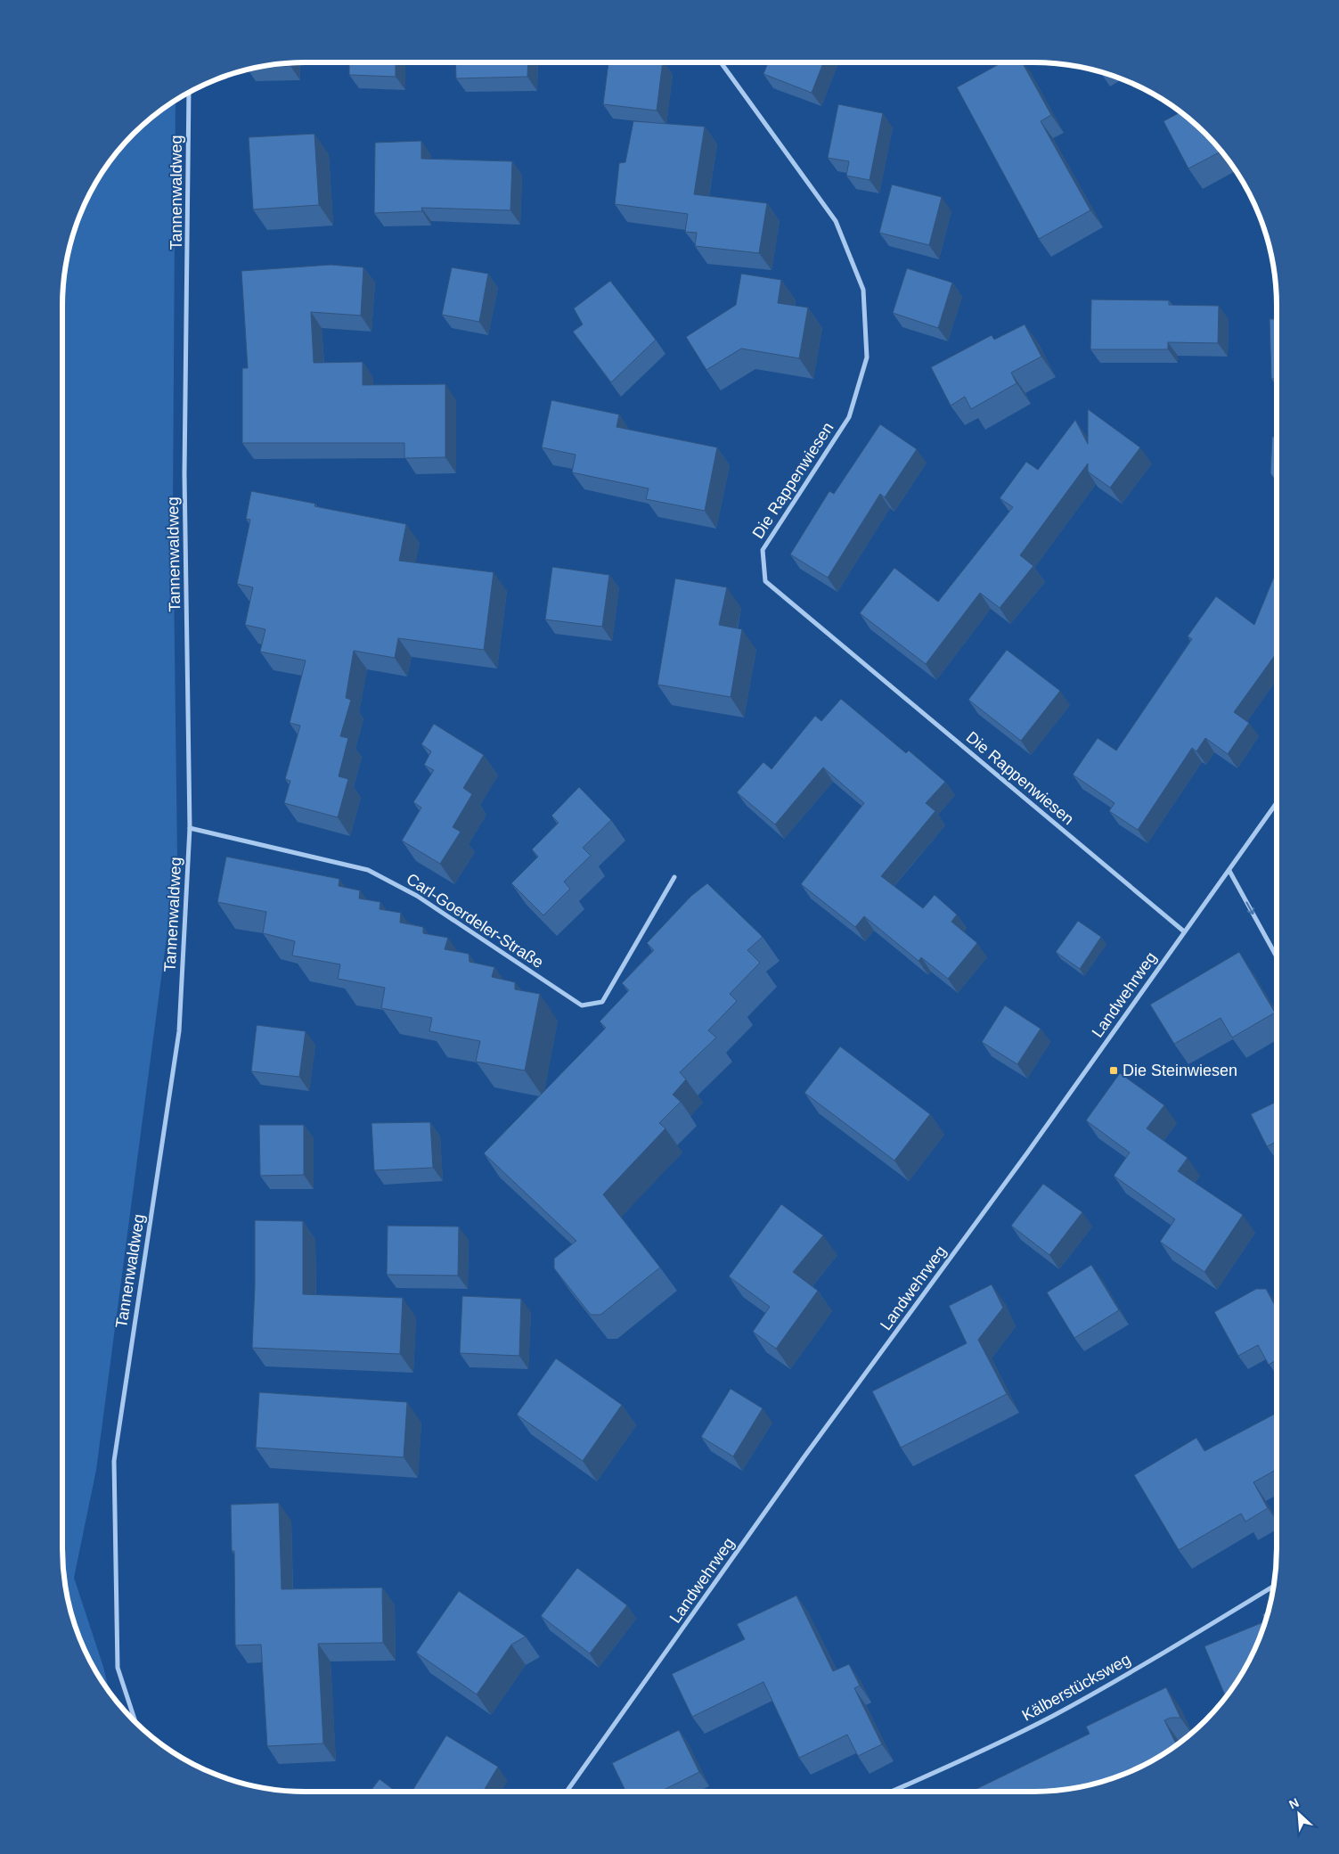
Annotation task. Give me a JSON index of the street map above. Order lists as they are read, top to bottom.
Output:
{
  "streets": {
    "street": [
      "Tannenwaldweg",
      "Die Rappenwiesen",
      "Carl-Goerdeler-Straße",
      "Landwehrweg",
      "Kälberstücksweg"
    ]
  },
  "crossings": [
    ["Tannenwaldweg", "Carl-Goerdeler-Straße"],
    ["Die Rappenwiesen", "Landwehrweg"]
  ],
  "places": {
    "transit": ["Die Steinwiesen"]
  },
  "north": "top left"
}
